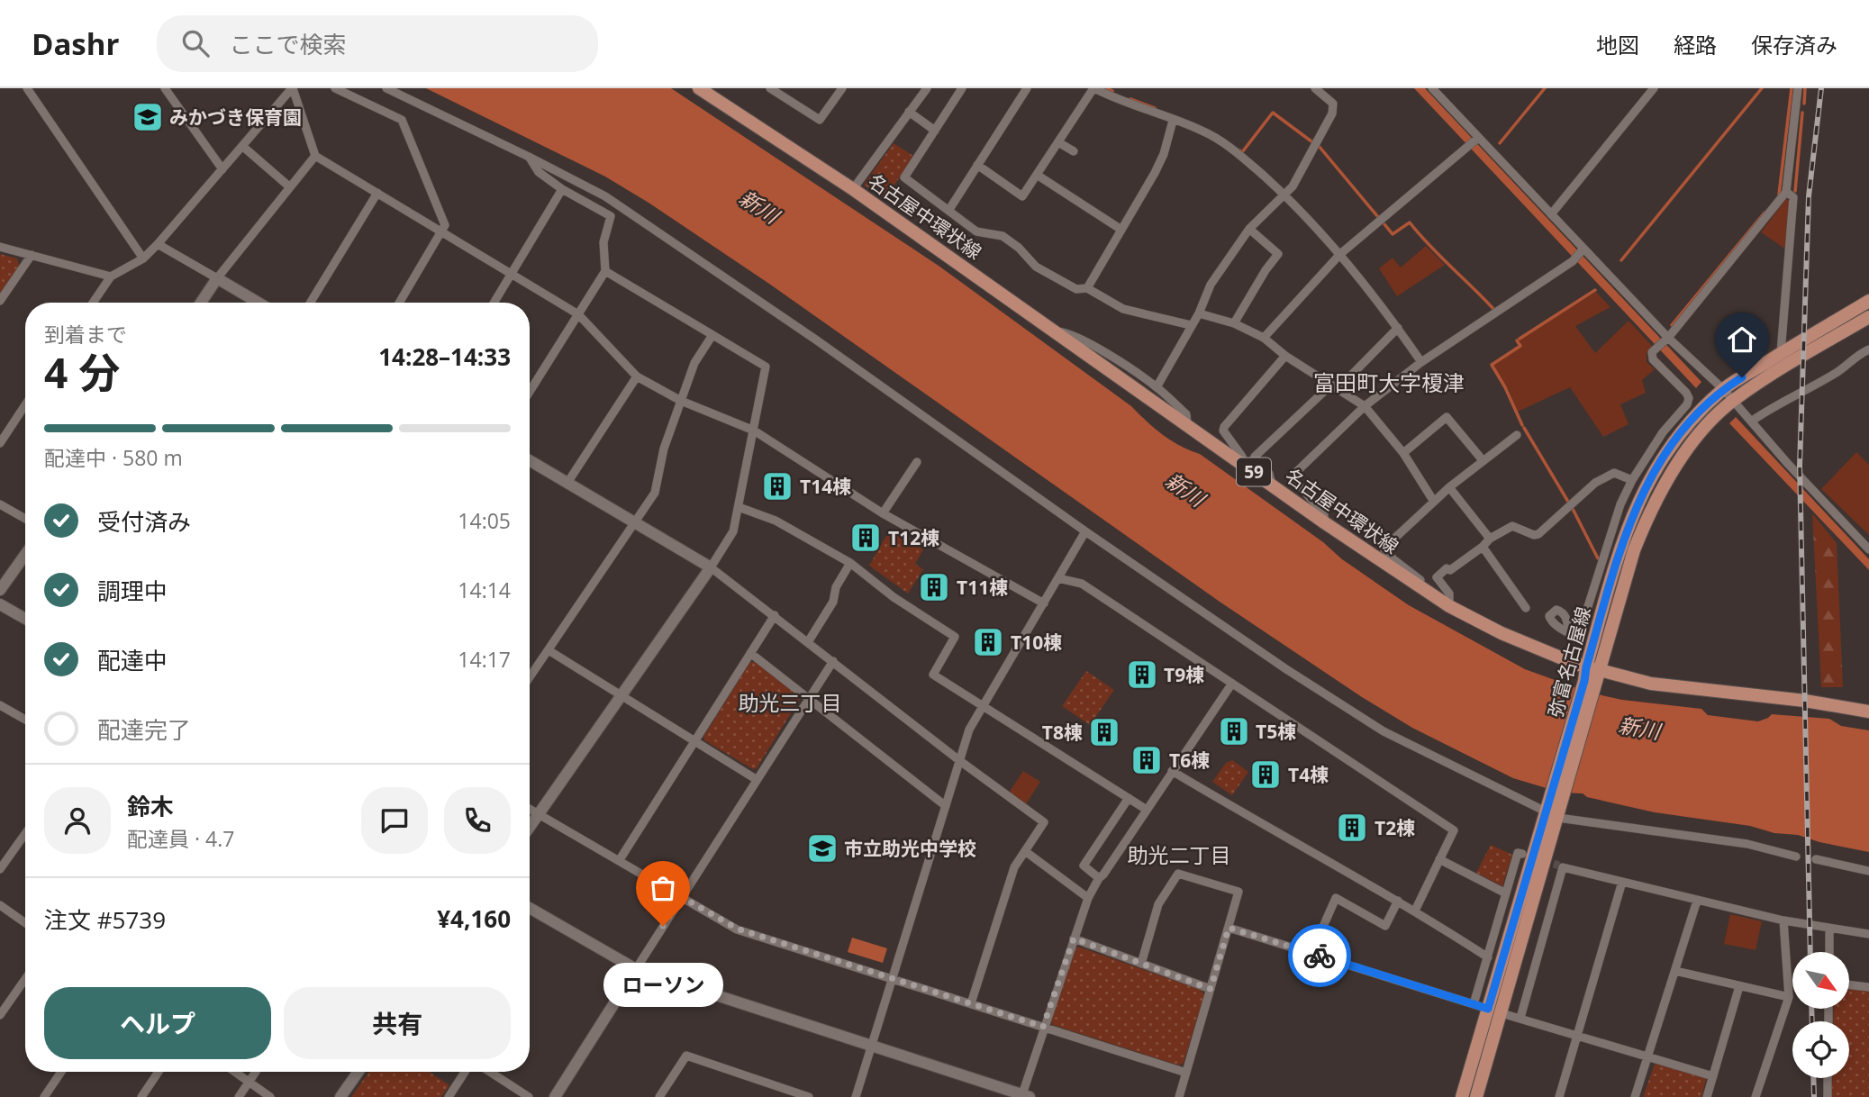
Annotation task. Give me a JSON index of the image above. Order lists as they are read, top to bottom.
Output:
{
  "streets": {
    "main road": ["名古屋中環状線", "59", "弥富名古屋線"]
  },
  "crossings": [
    ["名古屋中環状線", "弥富名古屋線"]
  ],
  "districts": ["富田町大字榎津", "助光三丁目", "助光二丁目"],
  "water": ["新川"],
  "places": {
    "school or university": ["みかづき保育園", "市立助光中学校"],
    "building": [
      "T14棟",
      "T12棟",
      "T11棟",
      "T10棟",
      "T9棟",
      "T5棟",
      "T8棟",
      "T6棟",
      "T4棟",
      "T2棟"
    ],
    "other": ["ローソン"]
  },
  "north": "bottom right",
  "page": {
    "header": "Dashr",
    "search": "ここで検索",
    "nav": ["地図", "経路", "保存済み"],
    "heading": ["4 分", "到着まで", "14:28–14:33"],
    "panel": [
      "鈴木",
      "配達員 · 4.7",
      "注文 #5739",
      "¥4,160"
    ],
    "bar": "配達中 · 580 m",
    "list": [
      ["受付済み", "14:05"],
      ["調理中", "14:14"],
      ["配達中", "14:17"],
      "配達完了"
    ],
    "bubble": "ローソン",
    "buttons": ["ヘルプ", "共有"]
  }
}
